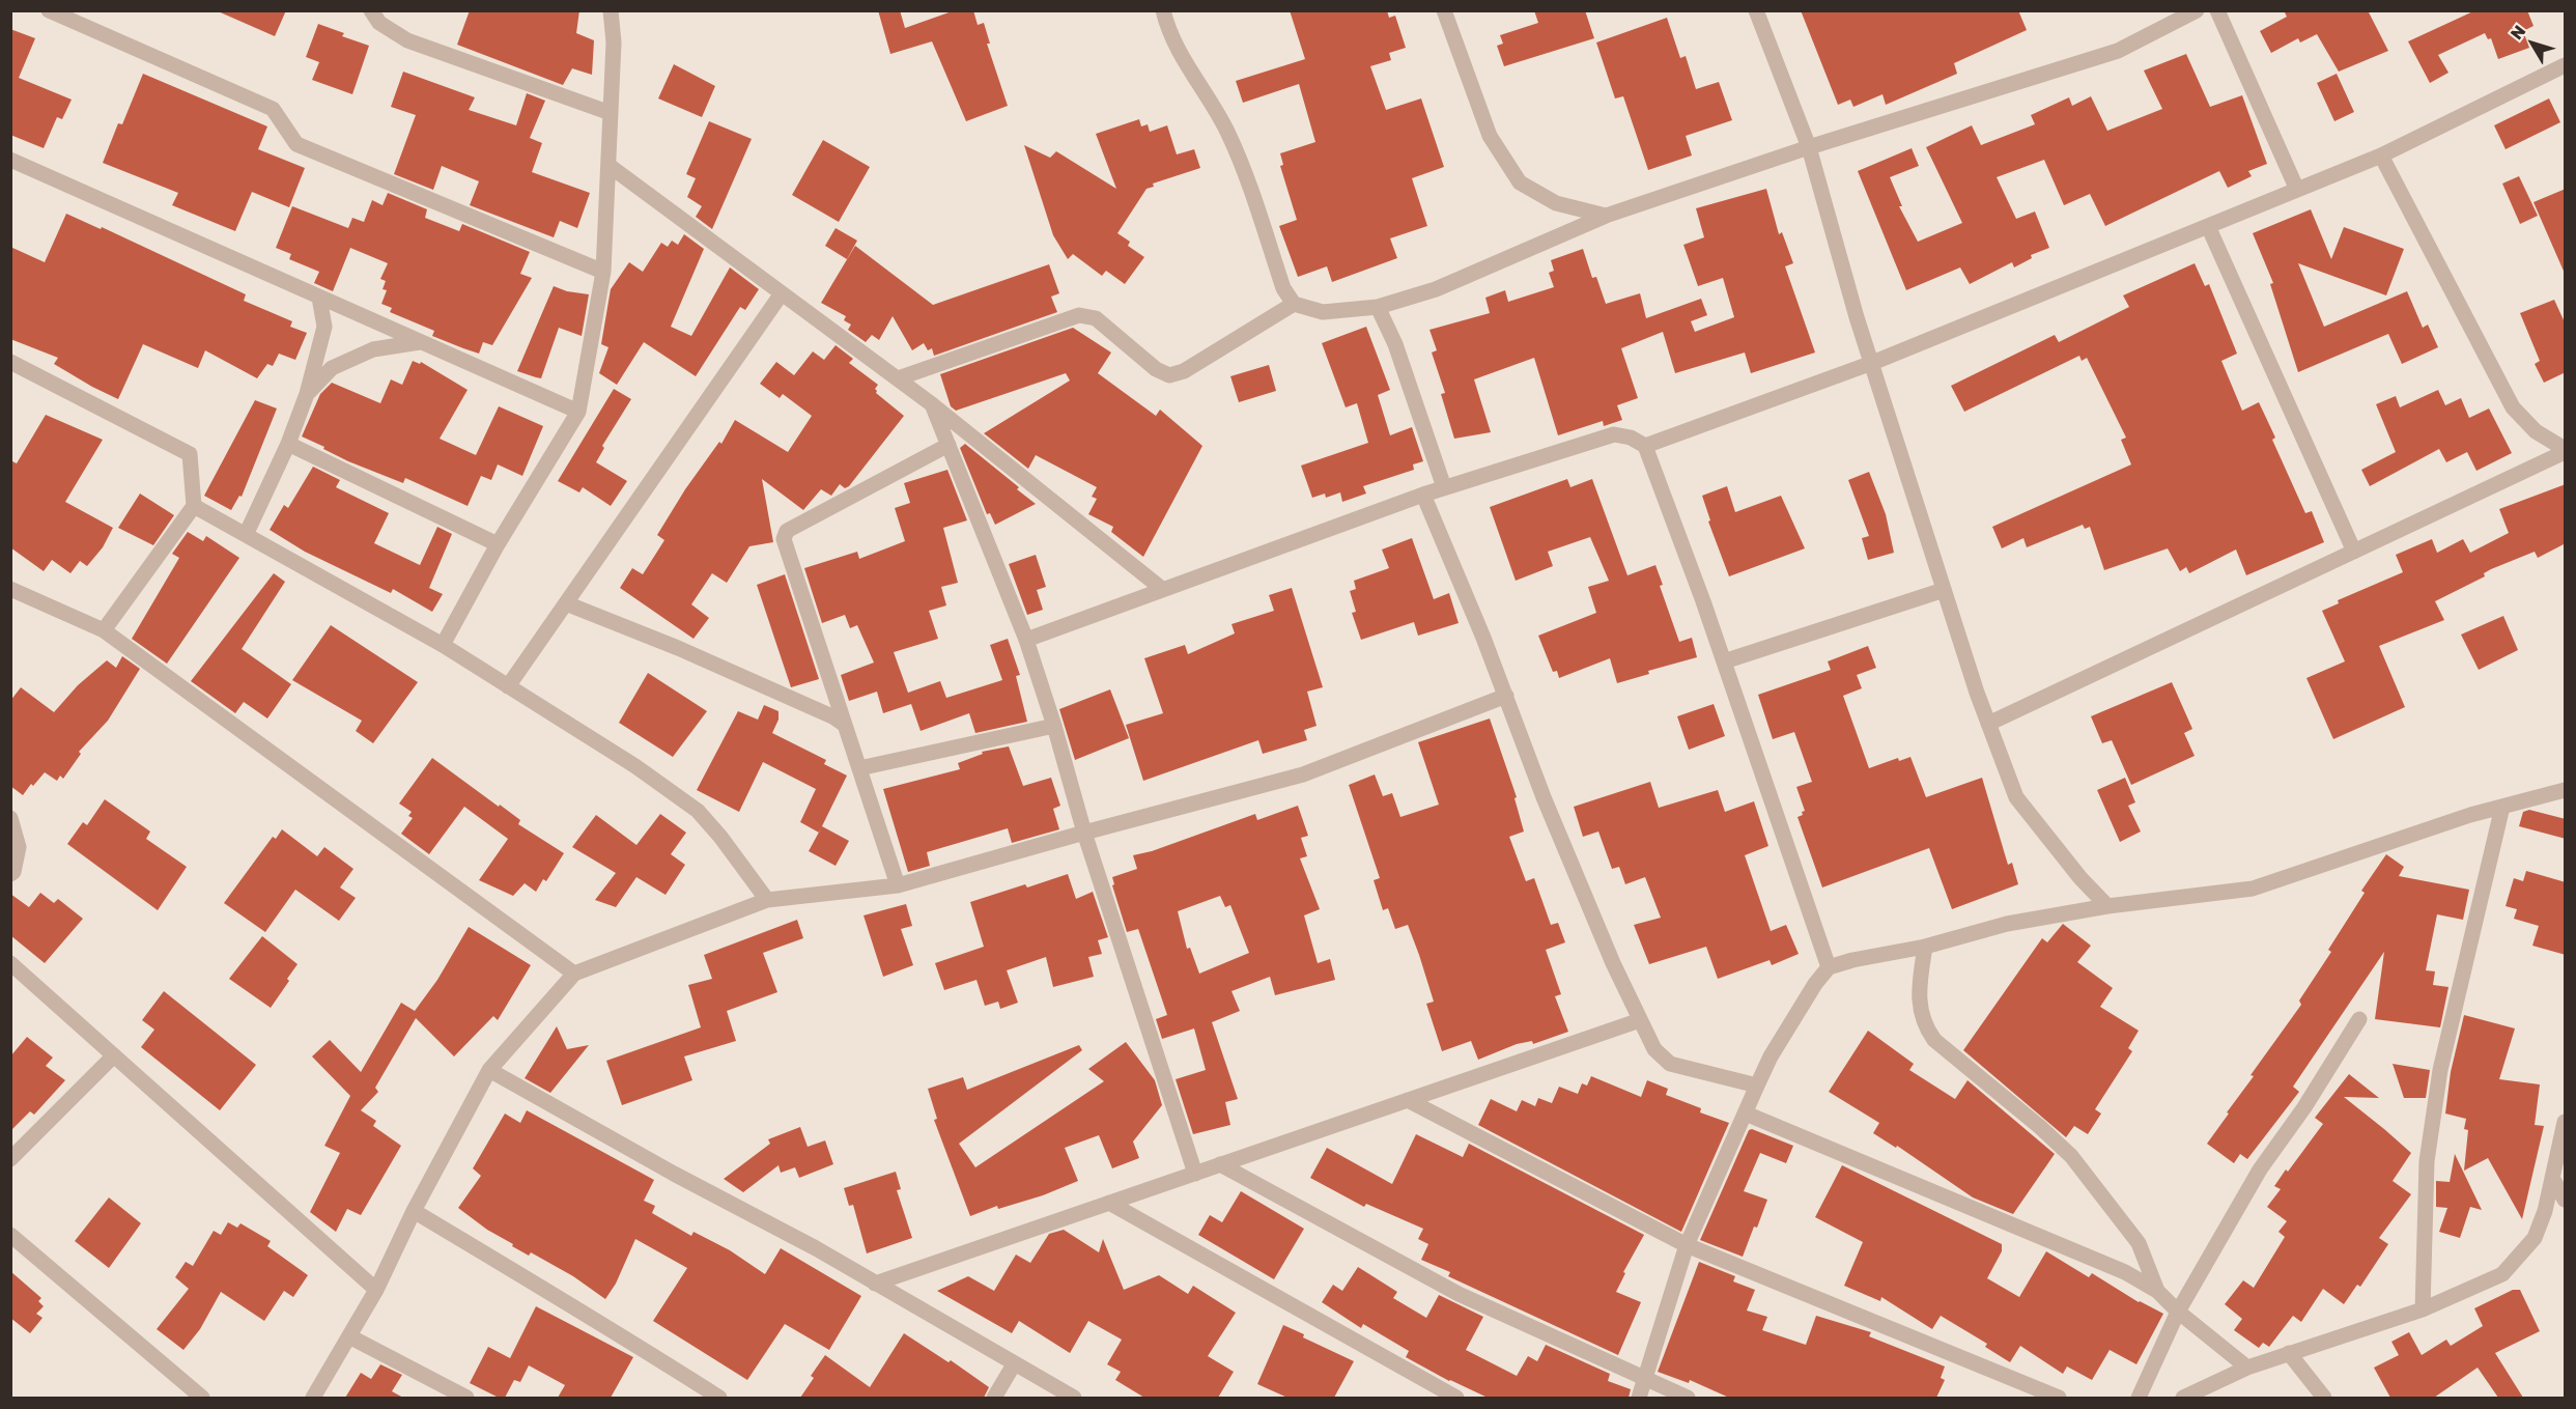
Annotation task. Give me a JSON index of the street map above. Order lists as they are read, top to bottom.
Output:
{
  "north": "top left"
}
